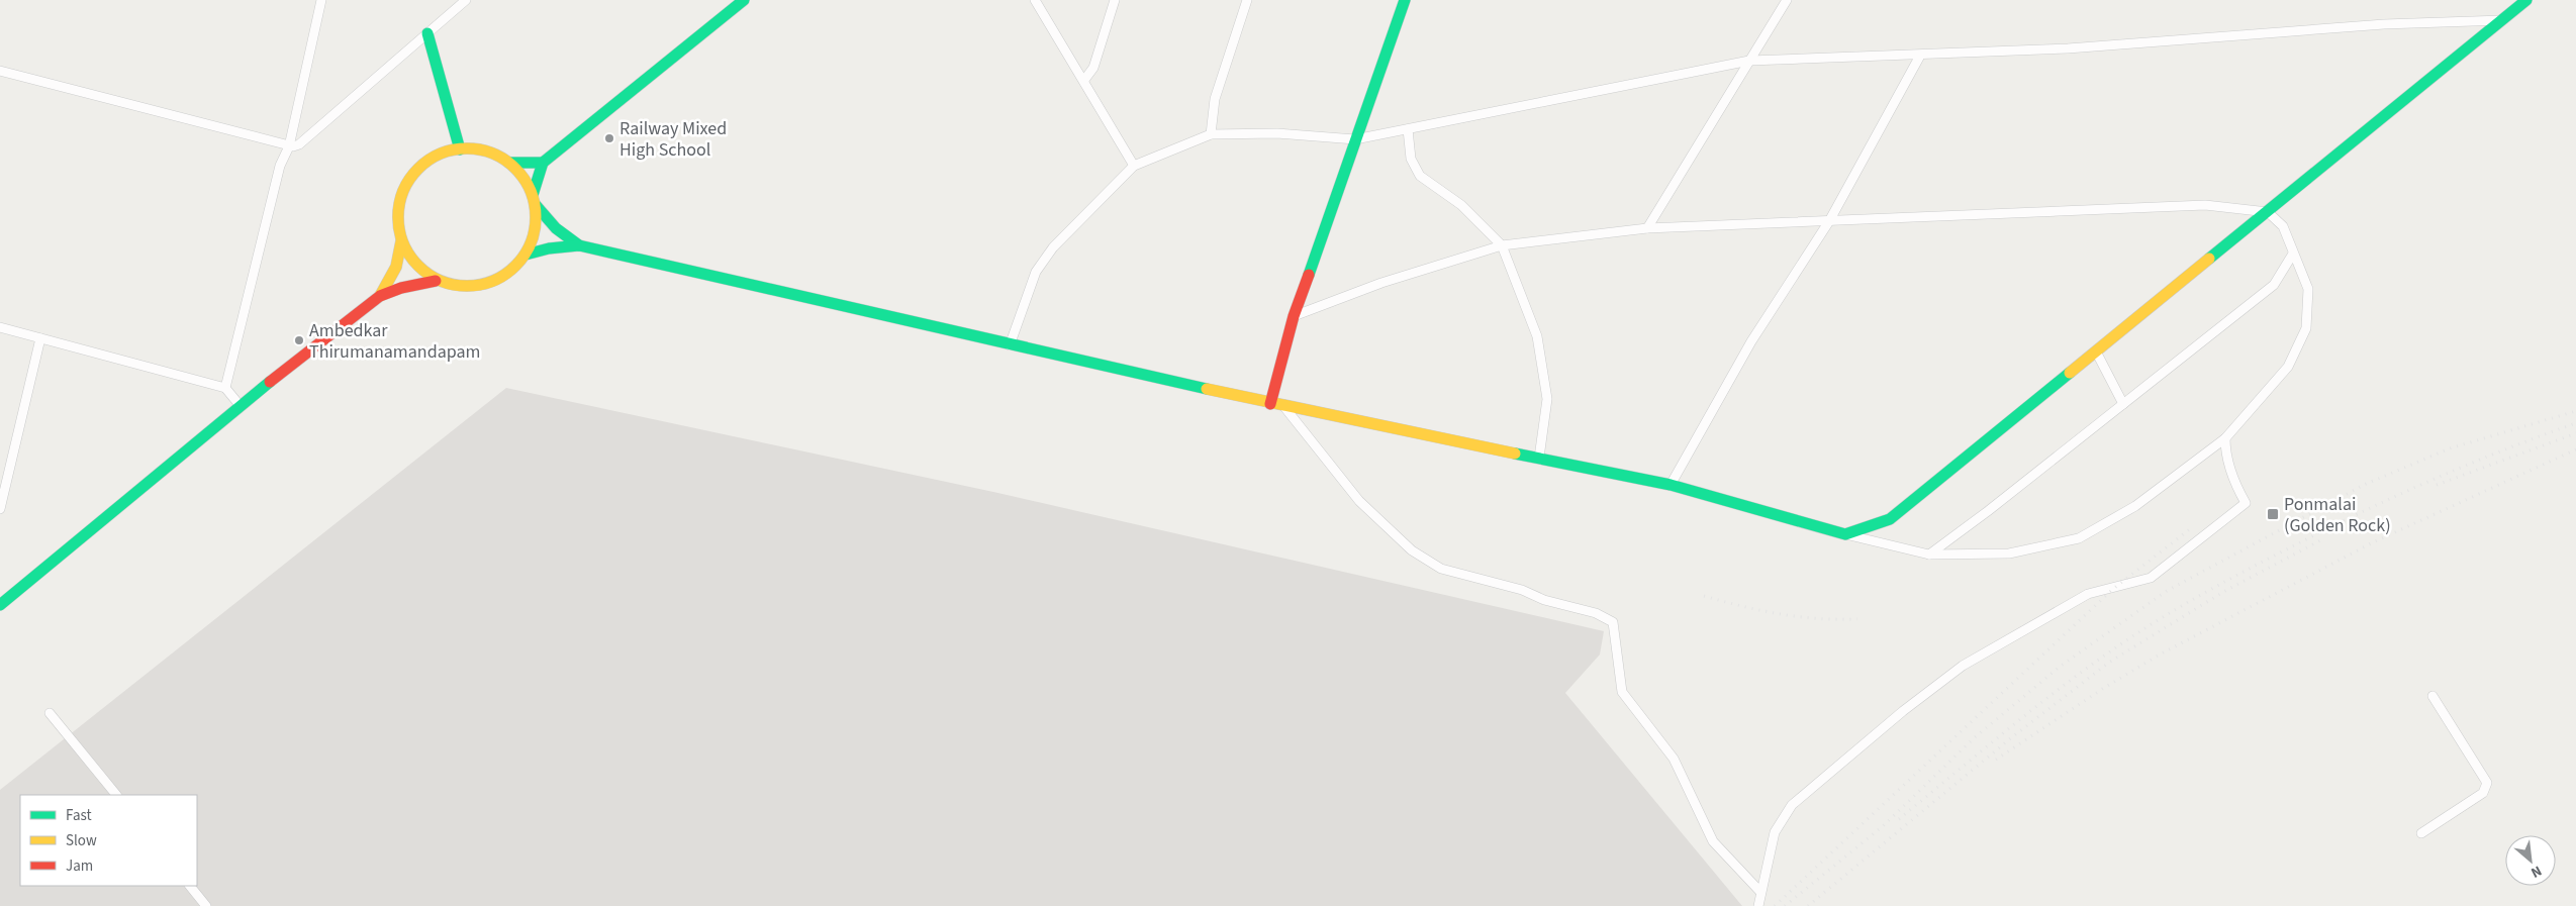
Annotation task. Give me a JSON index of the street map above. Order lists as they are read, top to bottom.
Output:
{
  "places": {
    "other": ["Railway Mixed High School", "Ambedkar Thirumanamandapam"],
    "transit": ["Ponmalai (Golden Rock)"]
  },
  "legend": ["Fast", "Slow", "Jam"],
  "north": "bottom right"
}
